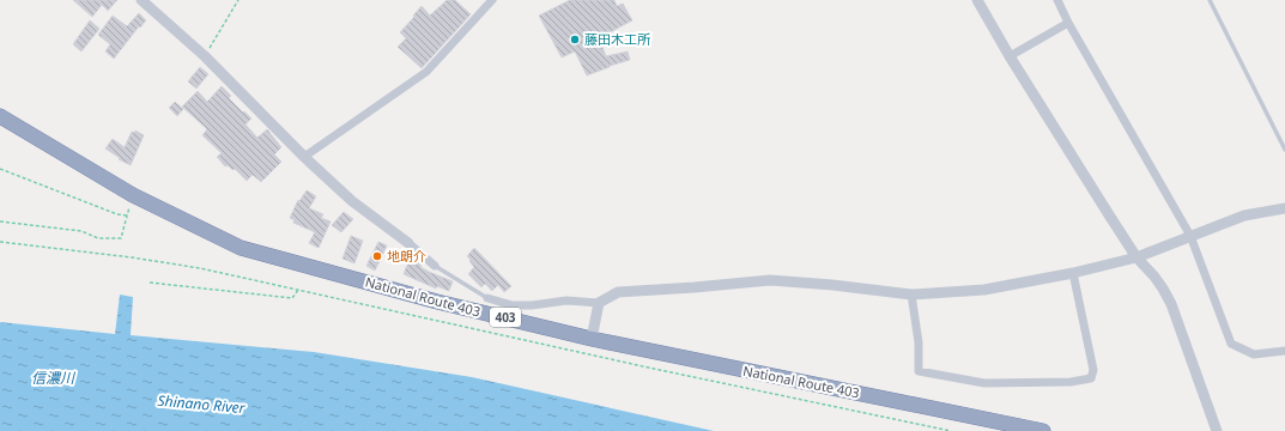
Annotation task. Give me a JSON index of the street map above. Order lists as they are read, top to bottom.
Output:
{
  "streets": {
    "highway": ["National Route 403", "403"]
  },
  "water": ["信濃川", "Shinano River"],
  "places": ["藤田木工所", "地朗介"]
}
